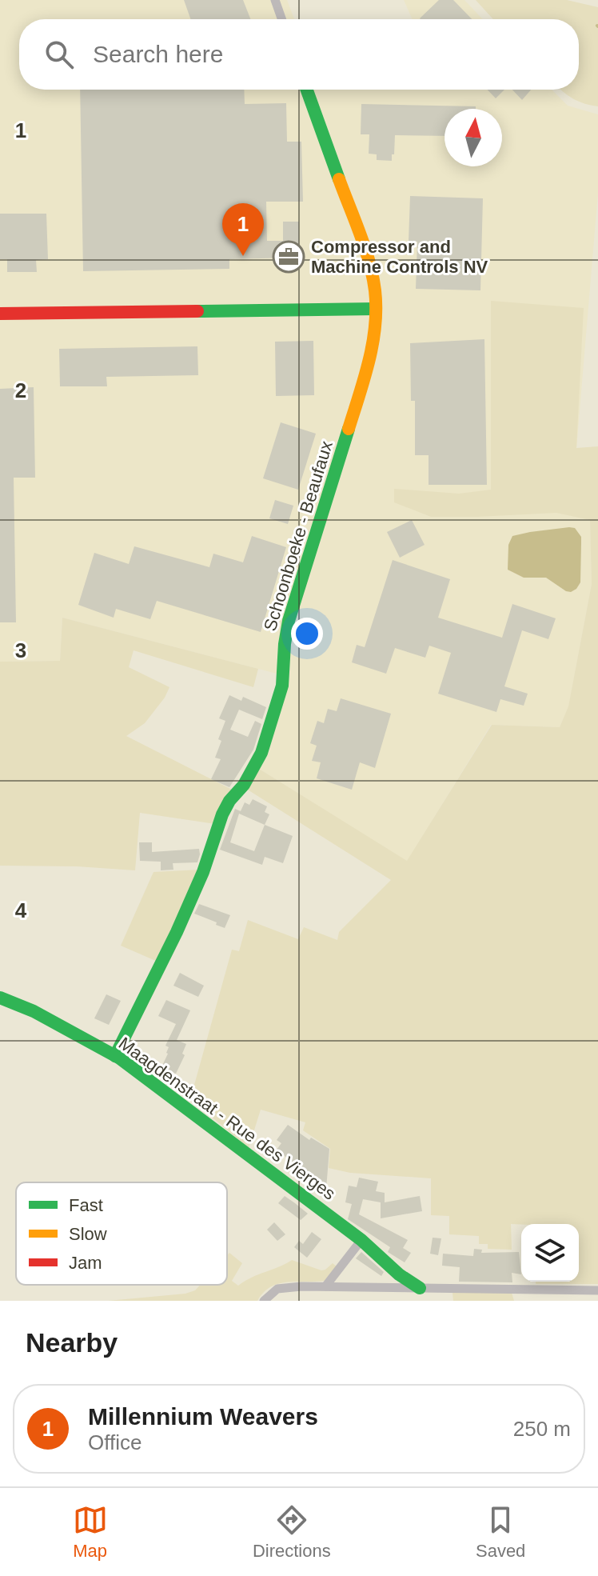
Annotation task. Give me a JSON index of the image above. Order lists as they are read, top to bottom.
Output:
{
  "streets": {
    "street": ["Schoonboeke - Beaufaux", "Maagdenstraat - Rue des Vierges"]
  },
  "crossings": [
    ["Schoonboeke - Beaufaux", "Maagdenstraat - Rue des Vierges"]
  ],
  "places": {
    "office": ["Compressor and Machine Controls NV"]
  },
  "legend": ["Fast", "Slow", "Jam"],
  "north": "top",
  "page": {
    "search": "Search here",
    "pins": "1",
    "heading": "Nearby",
    "list": [
      {
        "mark": "1",
        "name": "Millennium Weavers",
        "note": "Office",
        "value": "250 m"
      }
    ],
    "nav": ["Map", "Directions", "Saved"]
  },
  "grid": {
    "rows": [
      "1",
      "2",
      "3",
      "4"
    ]
  }
}
